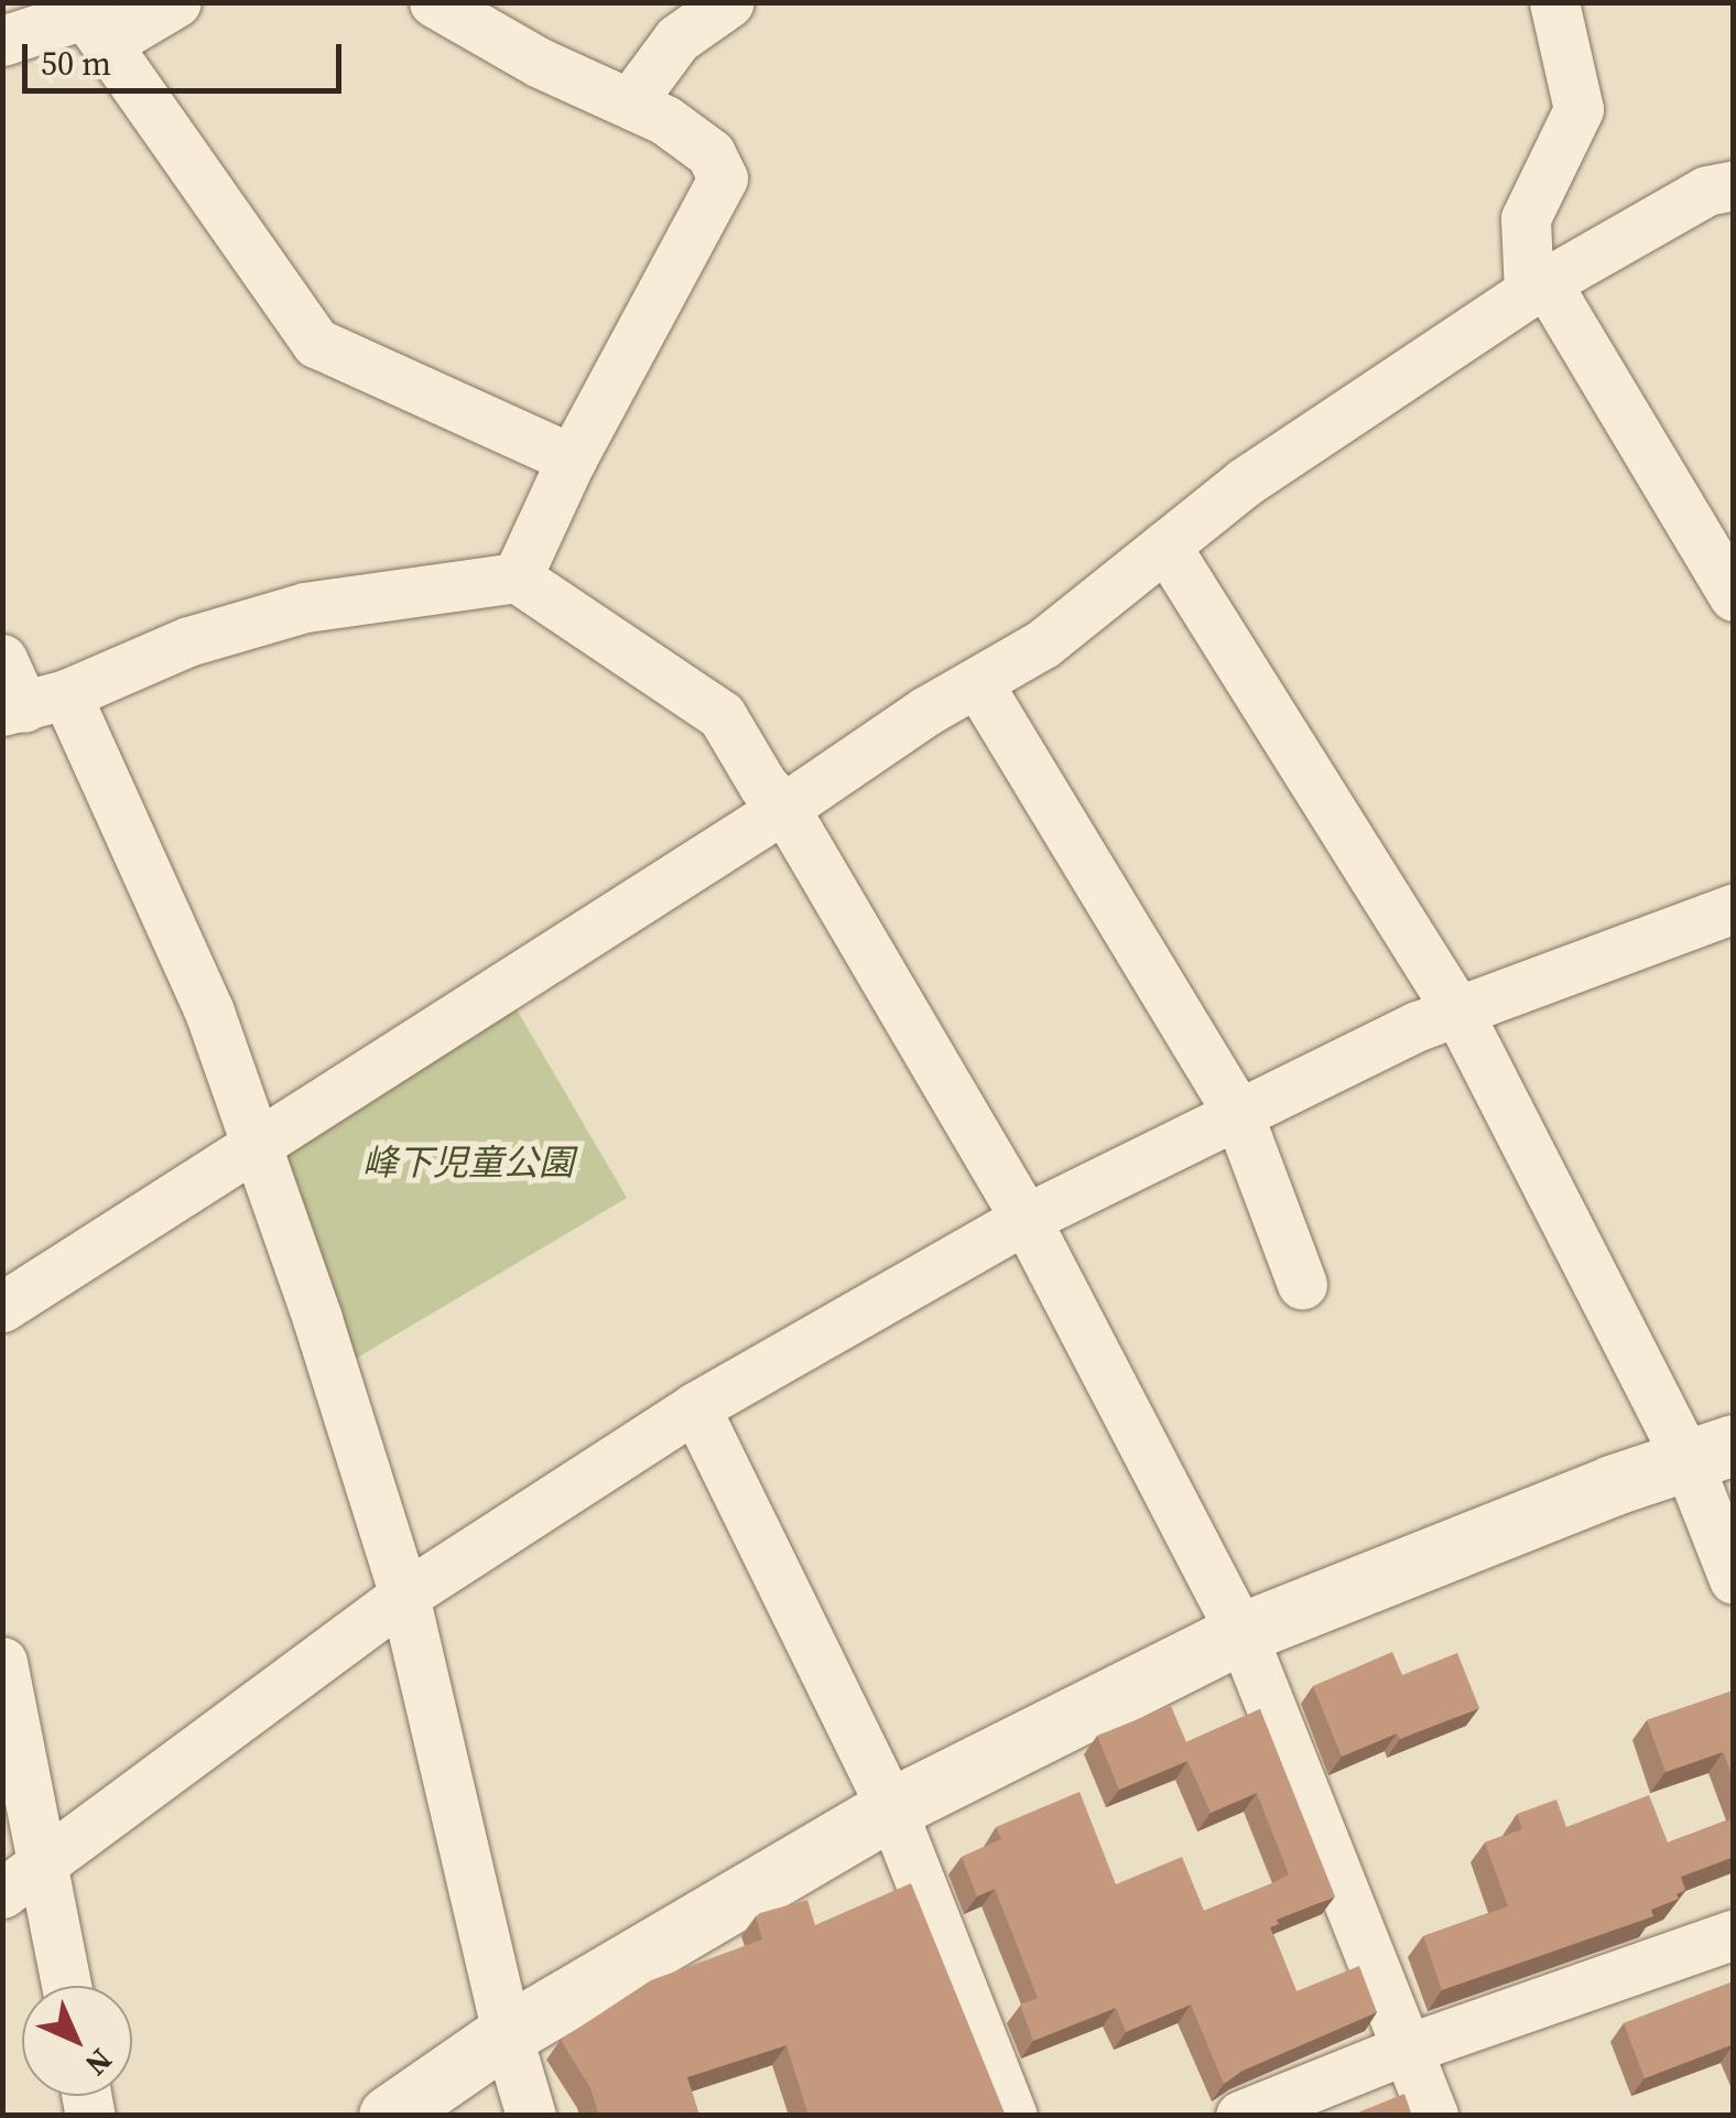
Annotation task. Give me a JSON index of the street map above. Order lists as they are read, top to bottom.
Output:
{
  "parks": ["峰下児童公園"],
  "scale_bar": "50 m",
  "north": "bottom right"
}
